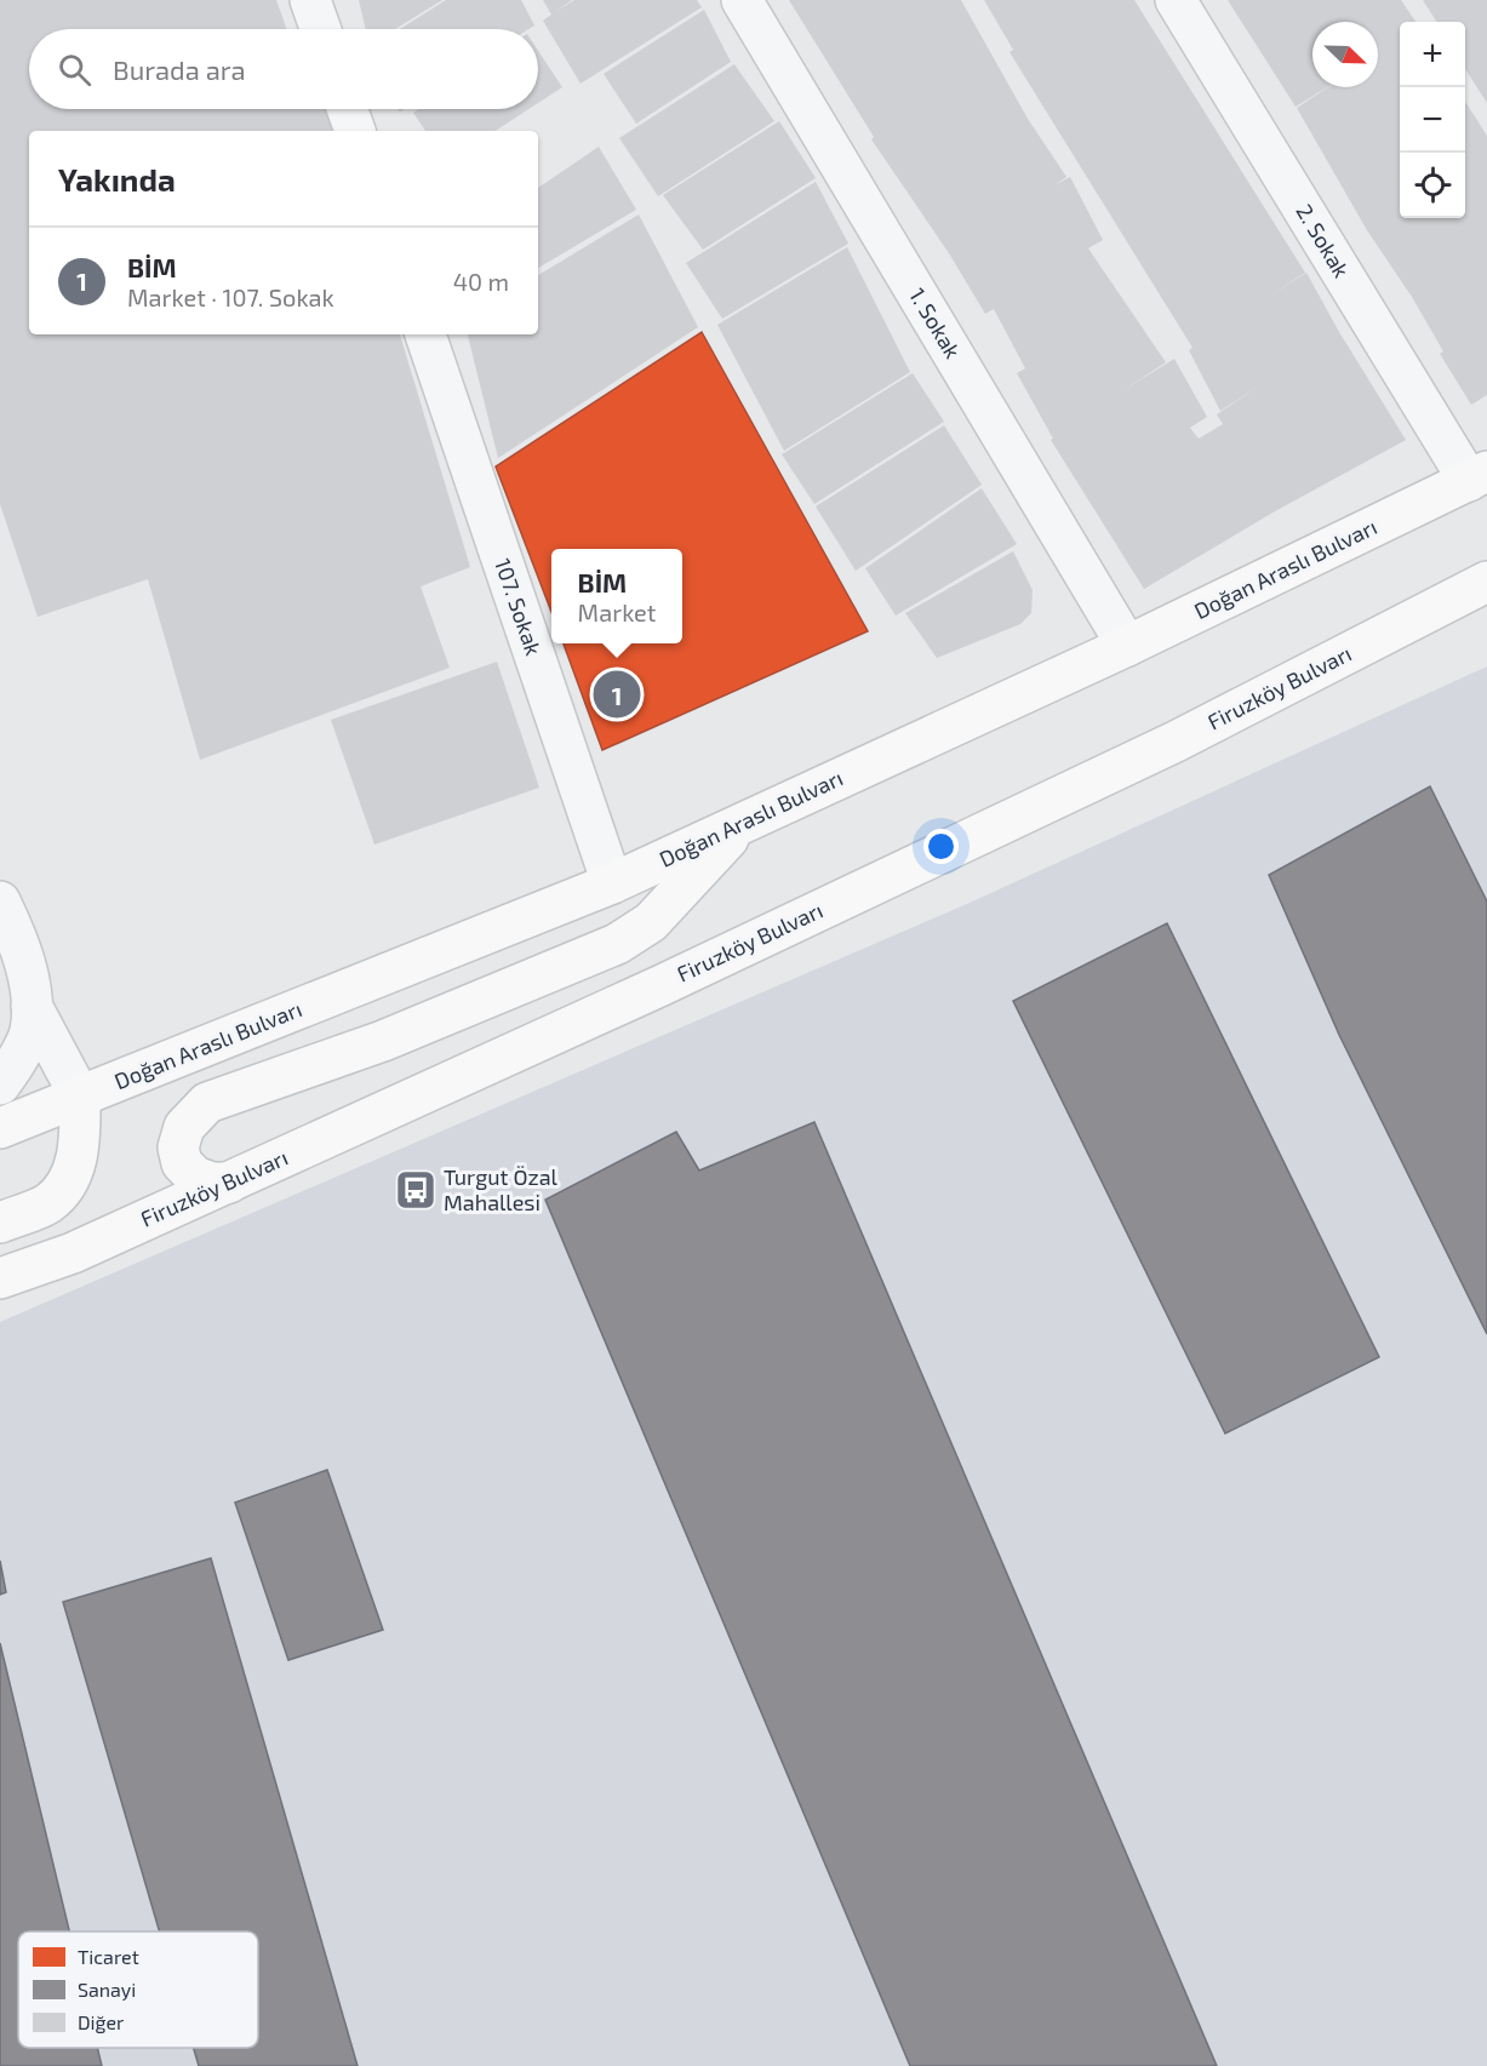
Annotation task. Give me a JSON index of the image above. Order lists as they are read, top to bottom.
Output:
{
  "streets": {
    "main road": ["Doğan Araslı Bulvarı", "Firuzköy Bulvarı"],
    "street": ["2. Sokak", "1. Sokak", "107. Sokak"]
  },
  "crossings": [
    ["2. Sokak", "Doğan Araslı Bulvarı"],
    ["1. Sokak", "Doğan Araslı Bulvarı"],
    ["Doğan Araslı Bulvarı", "107. Sokak"]
  ],
  "places": {
    "bus stop": ["Turgut Özal Mahallesi"]
  },
  "legend": ["Ticaret", "Sanayi", "Diğer"],
  "north": "bottom right",
  "page": {
    "map_buttons": ["+", "−"],
    "search": "Burada ara",
    "heading": "Yakında",
    "list": [
      {
        "mark": "1",
        "name": "BİM",
        "note": "Market · 107. Sokak",
        "value": "40 m"
      }
    ],
    "popup": ["BİM", "Market"],
    "pins": "1"
  }
}
